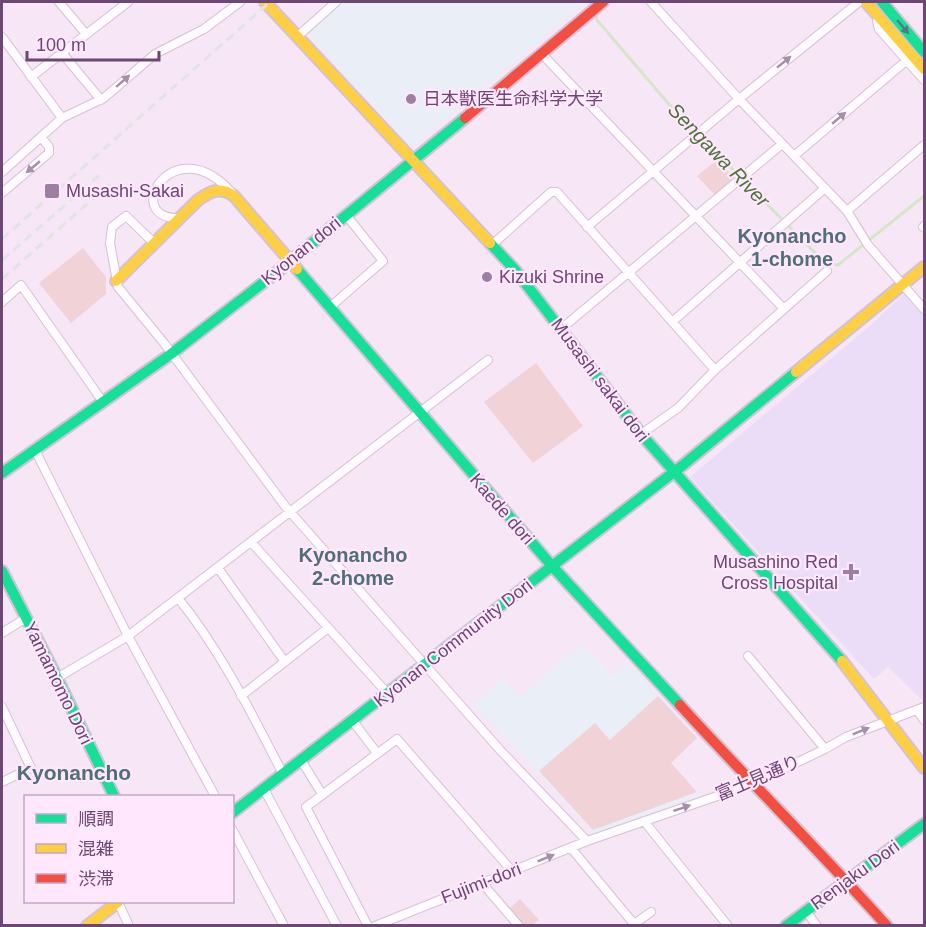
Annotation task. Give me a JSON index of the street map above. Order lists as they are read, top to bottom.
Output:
{
  "streets": {
    "street": [
      "Kyonan dori",
      "Musashi sakai dori",
      "Kaede dori",
      "Kyonan Community Dori",
      "Yamamomo Dori",
      "富士見通り",
      "Renjaku Dori",
      "Fujimi-dori"
    ]
  },
  "crossings": [
    ["Kyonan dori", "Musashi sakai dori"],
    ["Kyonan dori", "Kaede dori"],
    ["Musashi sakai dori", "Kyonan Community Dori"],
    ["Musashi sakai dori", "富士見通り"],
    ["Kaede dori", "Kyonan Community Dori"],
    ["Kaede dori", "富士見通り"],
    ["Kaede dori", "Renjaku Dori"],
    ["富士見通り", "Fujimi-dori"]
  ],
  "one_way": ["富士見通り"],
  "districts": ["Kyonancho 1-chome", "Kyonancho 2-chome", "Kyonancho"],
  "water": ["Sengawa River"],
  "places": {
    "other": ["日本獣医生命科学大学", "Kizuki Shrine"],
    "transit": ["Musashi-Sakai"],
    "health": ["Musashino Red Cross Hospital"]
  },
  "legend": ["順調", "混雑", "渋滞"],
  "scale_bar": "100 m"
}
